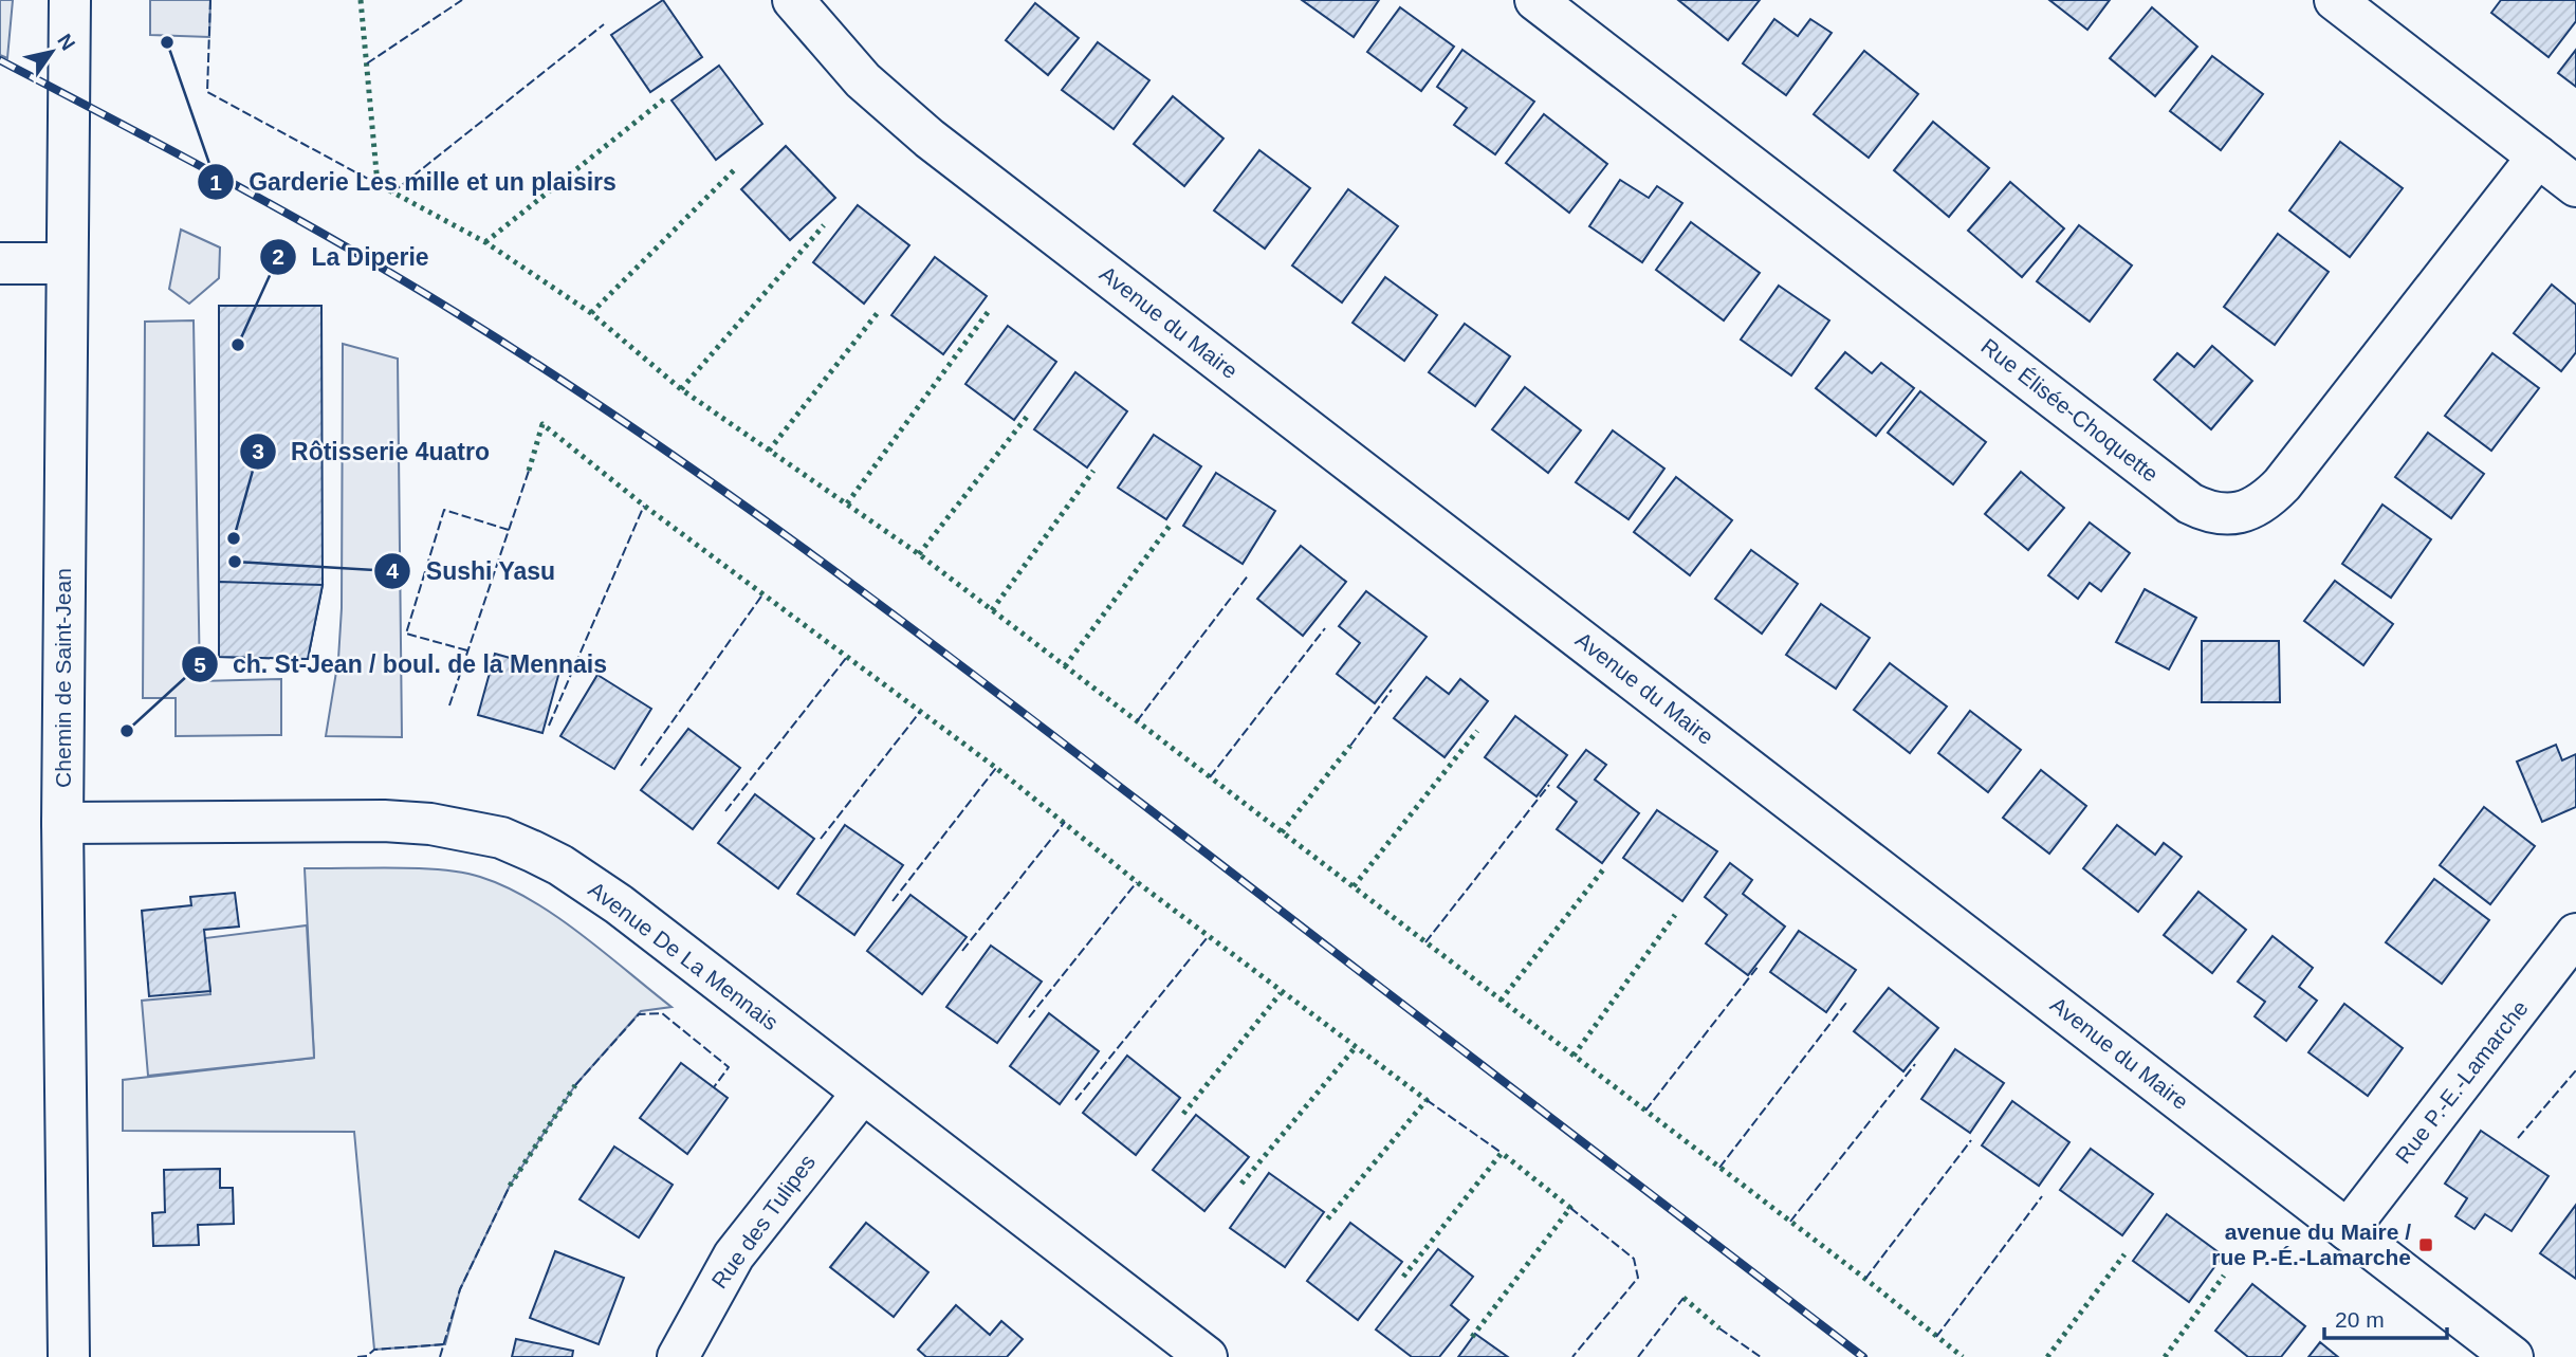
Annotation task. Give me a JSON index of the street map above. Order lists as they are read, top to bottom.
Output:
{
  "streets": {
    "street": [
      "Avenue du Maire",
      "Rue Élisée-Choquette",
      "Chemin de Saint-Jean",
      "Avenue De La Mennais",
      "Rue P.-E.-Lamarche",
      "Rue des Tulipes"
    ]
  },
  "crossings": [
    ["Avenue du Maire", "Rue P.-E.-Lamarche"],
    ["Chemin de Saint-Jean", "Avenue De La Mennais"],
    ["Avenue De La Mennais", "Rue des Tulipes"]
  ],
  "places": {
    "other": [
      "Garderie Les mille et un plaisirs",
      "La Diperie",
      "Rôtisserie 4uatro",
      "Sushi Yasu",
      "ch. St-Jean / boul. de la Mennais"
    ],
    "transit": ["avenue du Maire / rue P.-É.-Lamarche"]
  },
  "scale_bar": "20 m",
  "north": "top right"
}
